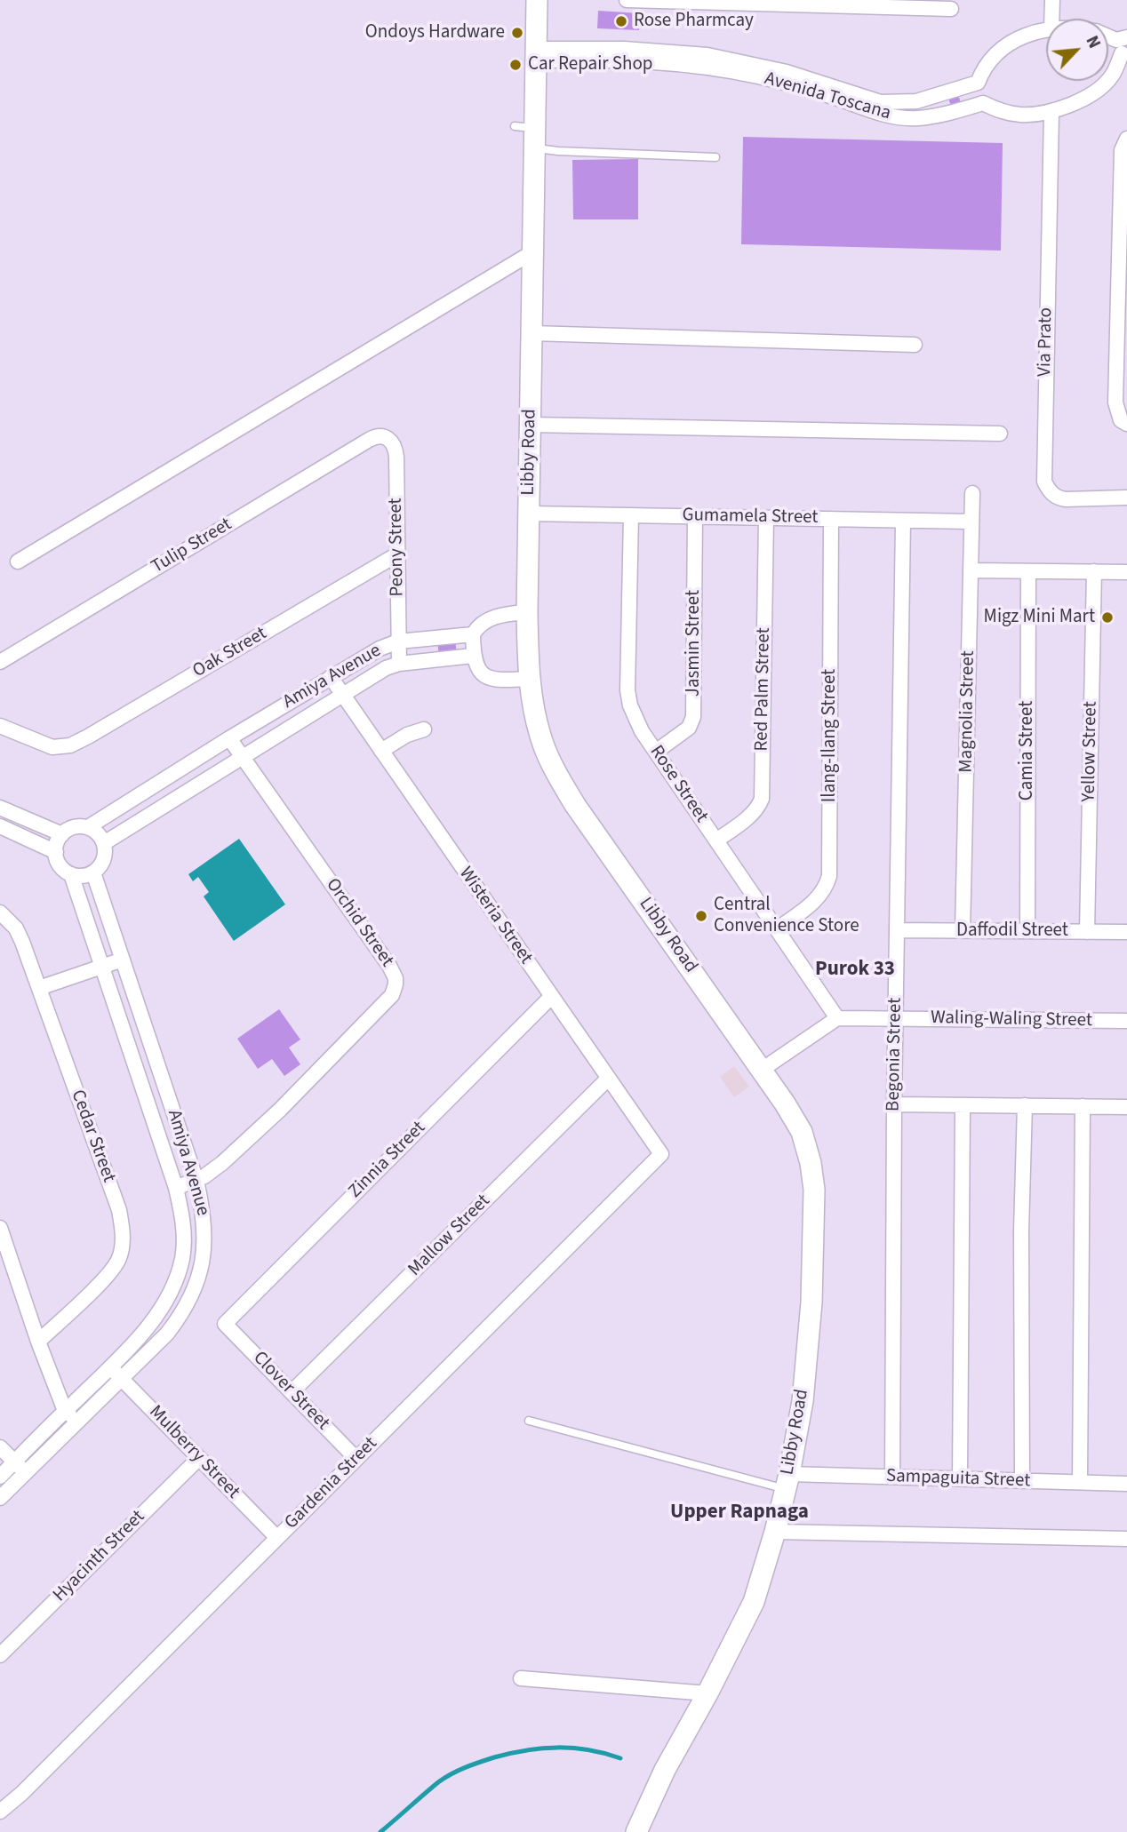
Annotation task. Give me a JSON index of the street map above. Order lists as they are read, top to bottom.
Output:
{
  "streets": {
    "main road": ["Libby Road"],
    "street": [
      "Avenida Toscana",
      "Via Prato",
      "Gumamela Street",
      "Tulip Street",
      "Peony Street",
      "Jasmin Street",
      "Oak Street",
      "Amiya Avenue",
      "Red Palm Street",
      "Magnolia Street",
      "Ilang-Ilang Street",
      "Camia Street",
      "Yellow Street",
      "Rose Street",
      "Wisteria Street",
      "Orchid Street",
      "Daffodil Street",
      "Waling-Waling Street",
      "Begonia Street",
      "Cedar Street",
      "Zinnia Street",
      "Mallow Street",
      "Clover Street",
      "Mulberry Street",
      "Sampaguita Street",
      "Gardenia Street",
      "Hyacinth Street"
    ]
  },
  "crossings": [
    ["Avenida Toscana", "Libby Road"],
    ["Libby Road", "Gumamela Street"],
    ["Libby Road", "Sampaguita Street"],
    ["Gumamela Street", "Jasmin Street"],
    ["Gumamela Street", "Red Palm Street"],
    ["Gumamela Street", "Magnolia Street"],
    ["Gumamela Street", "Ilang-Ilang Street"],
    ["Gumamela Street", "Rose Street"],
    ["Gumamela Street", "Begonia Street"],
    ["Tulip Street", "Peony Street"],
    ["Peony Street", "Oak Street"],
    ["Peony Street", "Amiya Avenue"],
    ["Jasmin Street", "Rose Street"],
    ["Amiya Avenue", "Wisteria Street"],
    ["Amiya Avenue", "Orchid Street"],
    ["Amiya Avenue", "Mulberry Street"],
    ["Red Palm Street", "Rose Street"],
    ["Magnolia Street", "Daffodil Street"],
    ["Ilang-Ilang Street", "Rose Street"],
    ["Camia Street", "Daffodil Street"],
    ["Yellow Street", "Daffodil Street"],
    ["Rose Street", "Waling-Waling Street"],
    ["Wisteria Street", "Zinnia Street"],
    ["Wisteria Street", "Mallow Street"],
    ["Wisteria Street", "Gardenia Street"],
    ["Daffodil Street", "Begonia Street"],
    ["Waling-Waling Street", "Begonia Street"],
    ["Begonia Street", "Sampaguita Street"],
    ["Zinnia Street", "Clover Street"],
    ["Mallow Street", "Clover Street"],
    ["Clover Street", "Gardenia Street"],
    ["Mulberry Street", "Gardenia Street"],
    ["Mulberry Street", "Hyacinth Street"]
  ],
  "districts": ["Purok 33", "Upper Rapnaga"],
  "places": [
    "Rose Pharmcay",
    "Ondoys Hardware",
    "Car Repair Shop",
    "Migz Mini Mart",
    "Central Convenience Store"
  ],
  "north": "top right"
}
